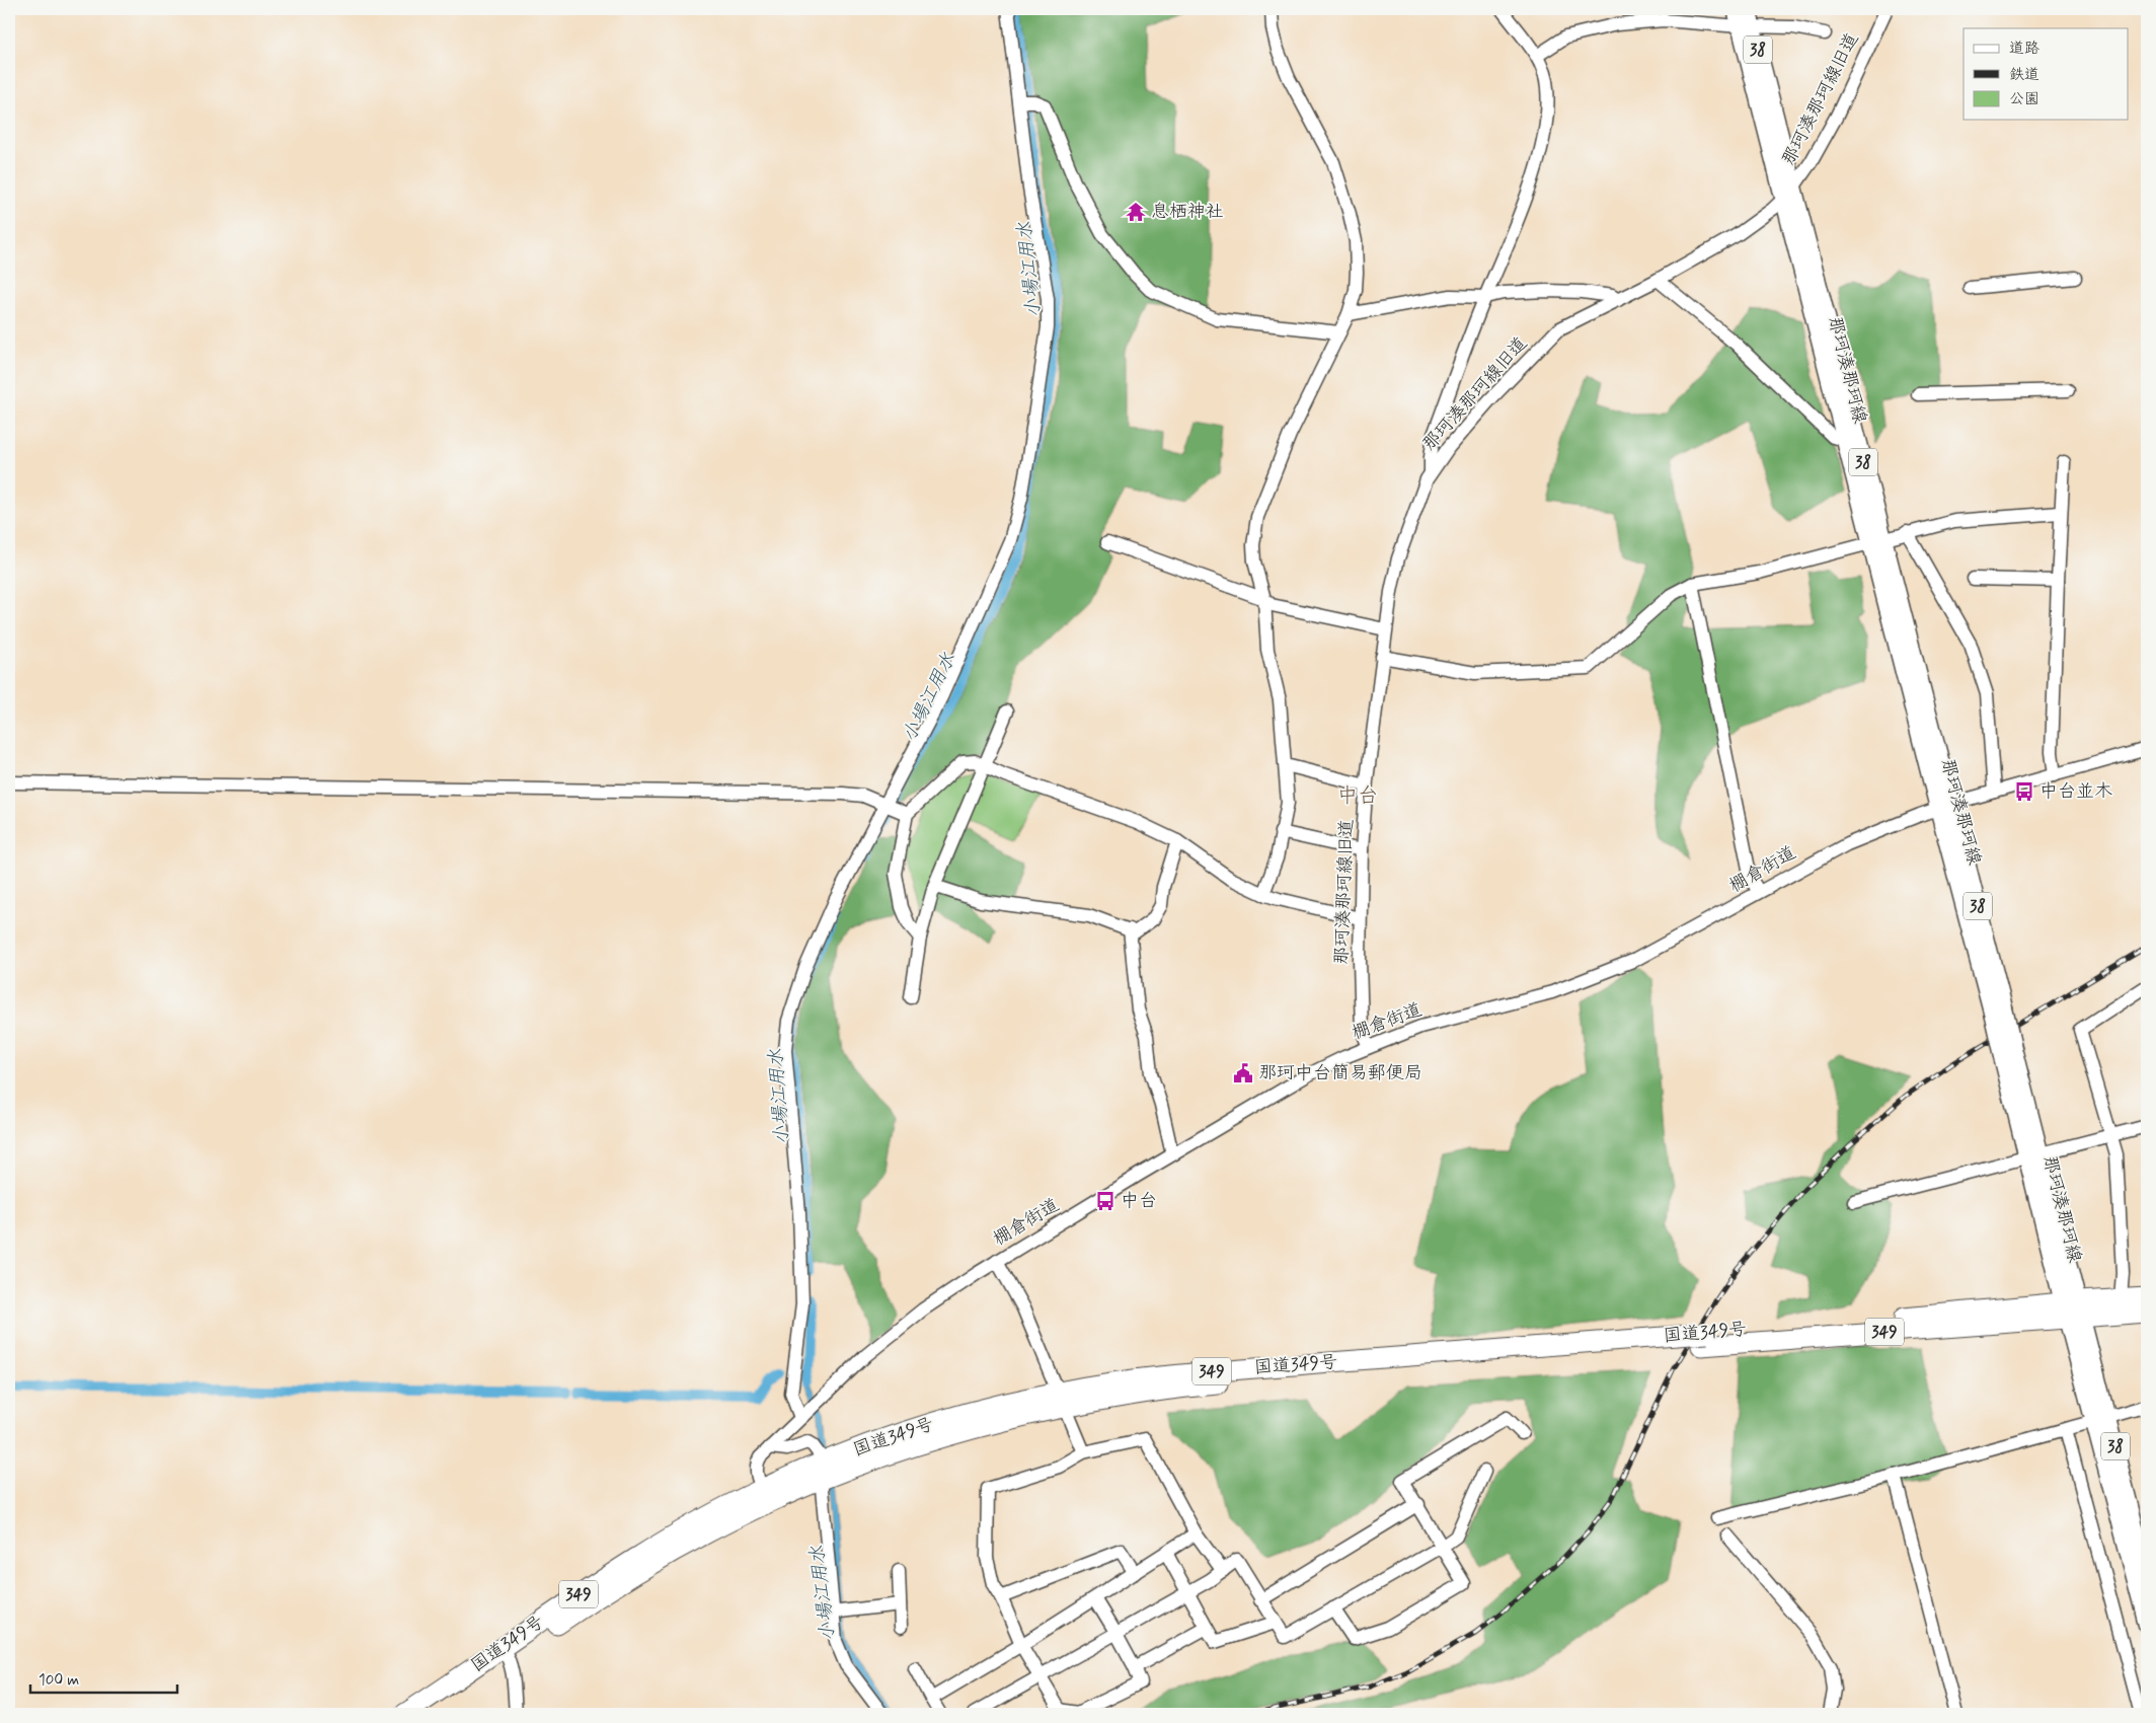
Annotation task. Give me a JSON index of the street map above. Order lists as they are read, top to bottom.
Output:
{
  "streets": {
    "highway": ["349", "国道349号"],
    "main road": ["38", "那珂湊那珂線"],
    "street": ["那珂湊那珂線旧道", "棚倉街道"]
  },
  "crossings": [
    ["那珂湊那珂線旧道", "那珂湊那珂線"],
    ["那珂湊那珂線旧道", "棚倉街道"],
    ["那珂湊那珂線", "棚倉街道"],
    ["那珂湊那珂線", "国道349号"],
    ["棚倉街道", "国道349号"]
  ],
  "districts": ["中台"],
  "water": ["小場江用水"],
  "places": {
    "temple": ["息栖神社"],
    "bus stop": ["中台並木", "中台"],
    "public building": ["那珂中台簡易郵便局"]
  },
  "legend": ["道路", "鉄道", "公園"],
  "scale_bar": "100 m"
}
